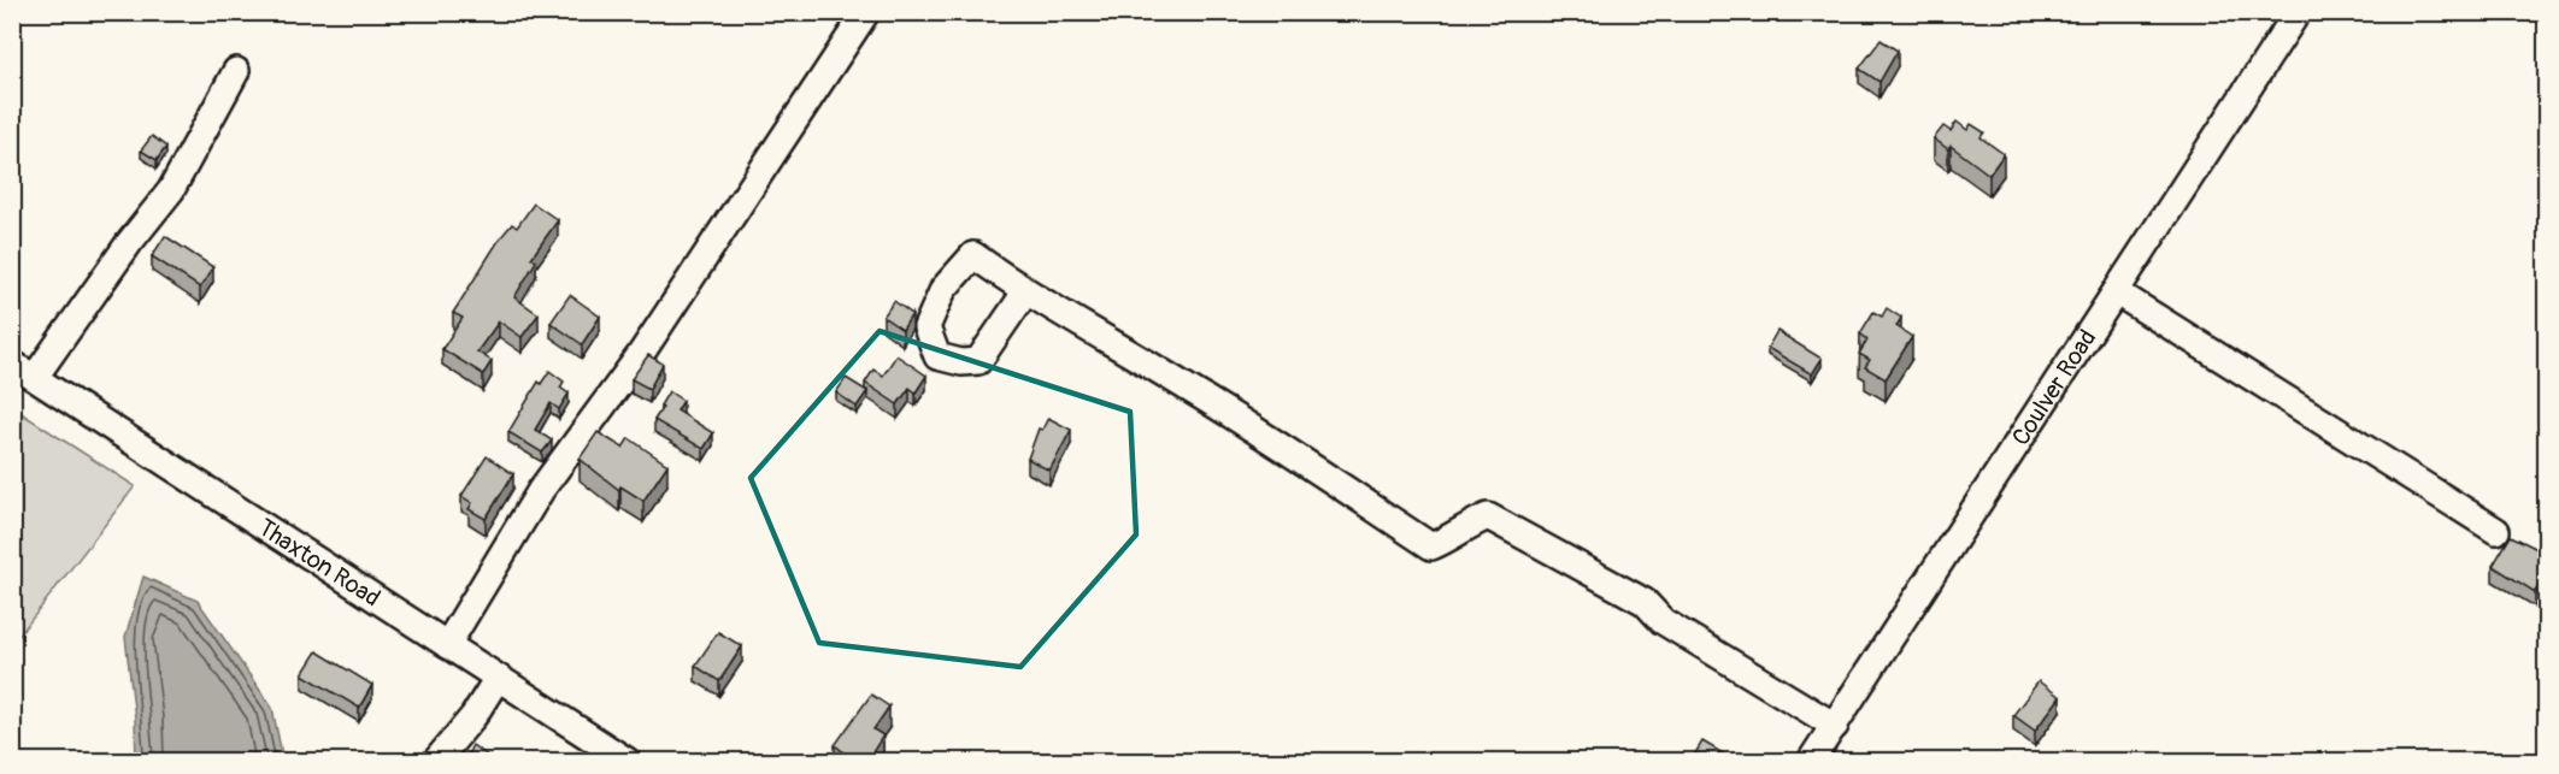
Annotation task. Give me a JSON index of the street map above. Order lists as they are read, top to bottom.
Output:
{
  "streets": {
    "street": ["Coulver Road", "Thaxton Road"]
  }
}
